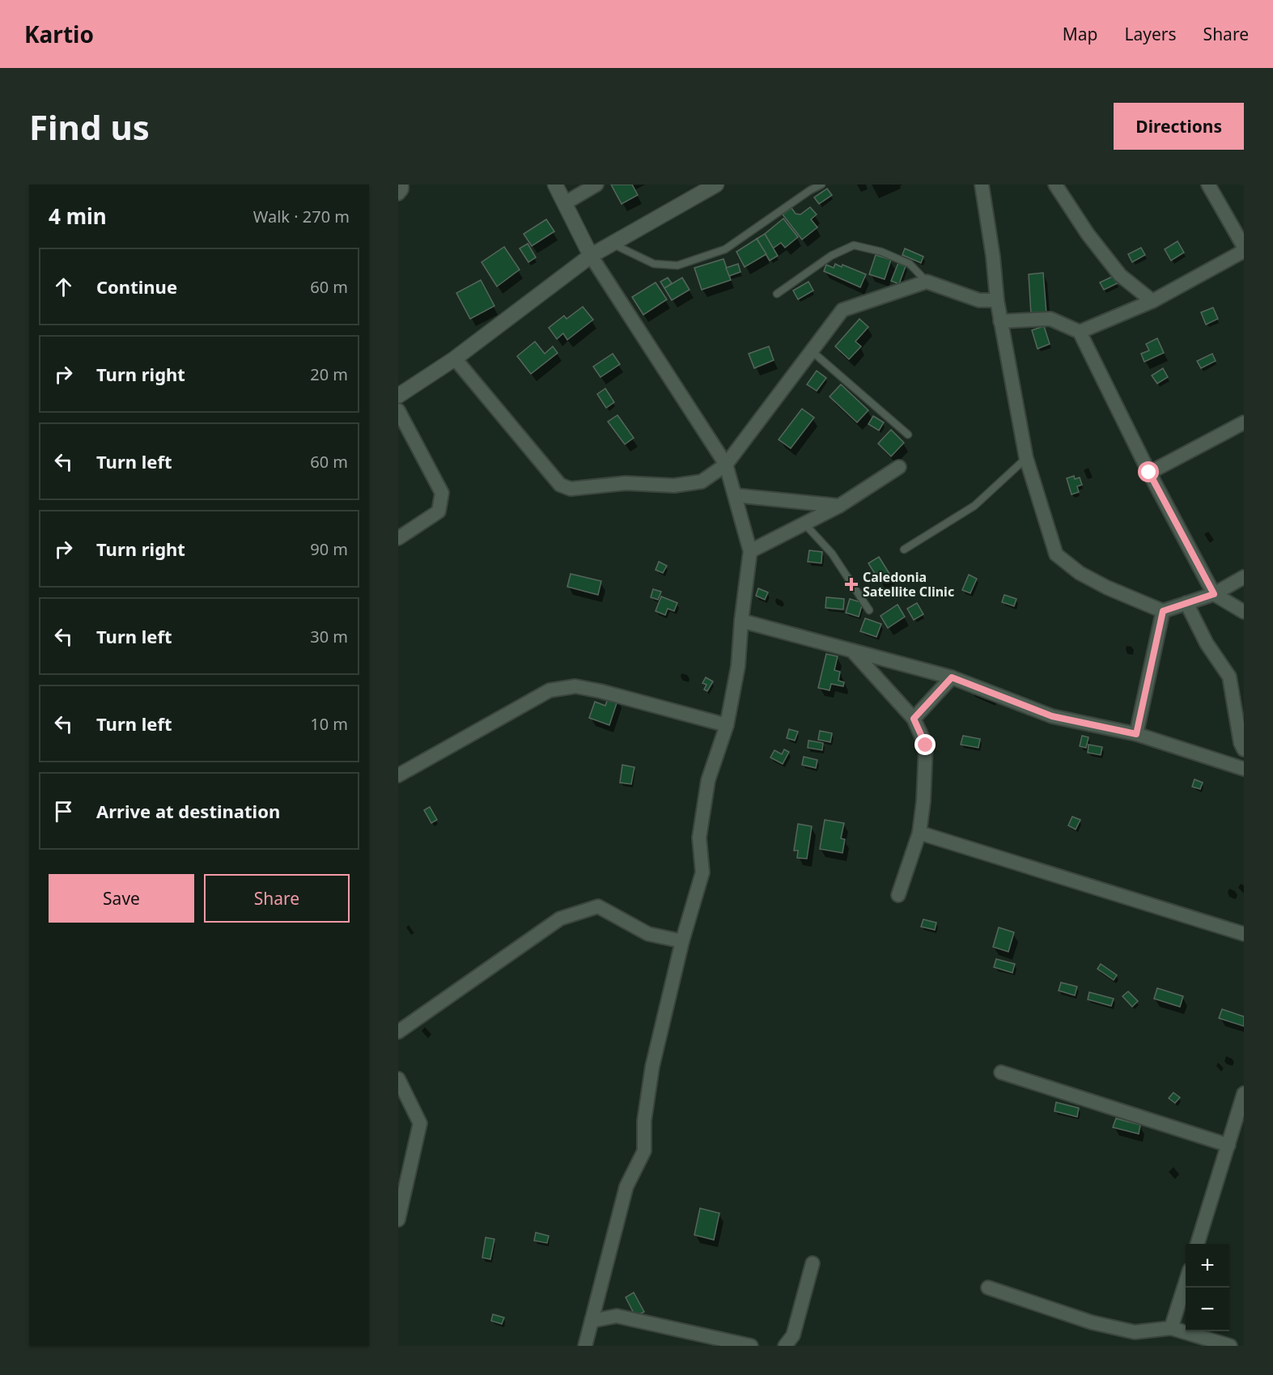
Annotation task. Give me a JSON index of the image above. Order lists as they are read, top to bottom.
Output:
{
  "places": {
    "health": ["Caledonia Satellite Clinic"]
  },
  "page": {
    "header": "Kartio",
    "nav": ["Map", "Layers", "Share"],
    "buttons": [
      "Directions",
      ["Save", "Share"]
    ],
    "title": "Find us",
    "heading": ["4 min", "Walk · 270 m"],
    "list": [
      ["Continue", "60 m"],
      ["Turn right", "20 m"],
      ["Turn left", "60 m"],
      ["Turn right", "90 m"],
      ["Turn left", "30 m"],
      ["Turn left", "10 m"],
      "Arrive at destination"
    ],
    "map_buttons": ["+", "−"]
  }
}
